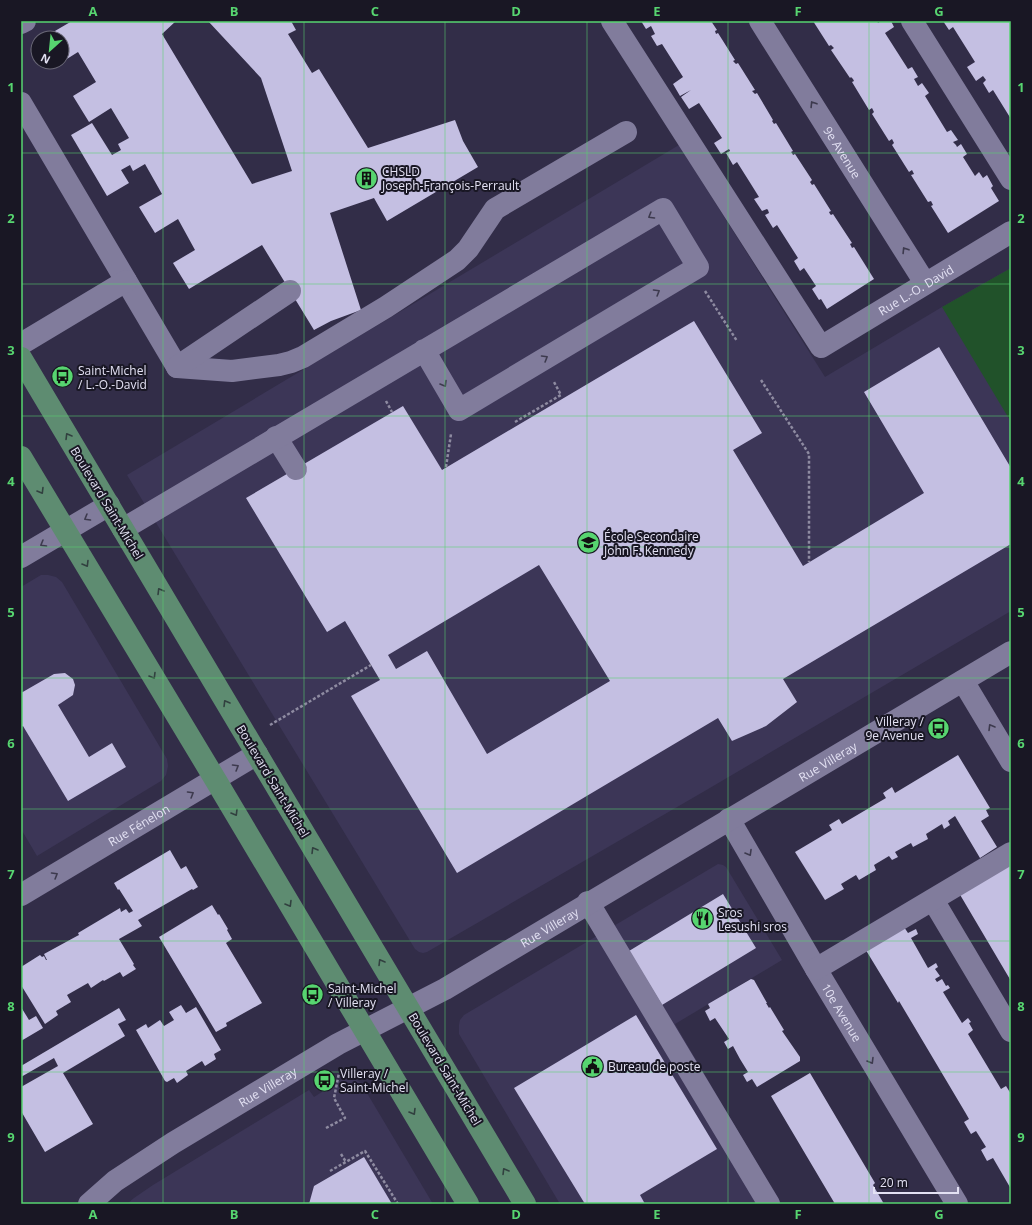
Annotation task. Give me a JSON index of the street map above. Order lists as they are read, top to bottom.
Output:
{
  "streets": {
    "main road": ["Boulevard Saint-Michel"],
    "street": [
      "9e Avenue",
      "Rue L.-O. David",
      "Rue Villeray",
      "Rue Fénelon",
      "10e Avenue"
    ]
  },
  "crossings": [
    ["9e Avenue", "Rue L.-O. David"],
    ["Boulevard Saint-Michel", "Rue Villeray"],
    ["Boulevard Saint-Michel", "Rue Fénelon"],
    ["Rue Villeray", "10e Avenue"]
  ],
  "one_way": ["Rue Fénelon"],
  "places": {
    "building": ["CHSLD Joseph-François-Perrault"],
    "bus stop": [
      "Saint-Michel / L.-O.-David",
      "Villeray / 9e Avenue",
      "Saint-Michel / Villeray",
      "Villeray / Saint-Michel"
    ],
    "school or university": ["École Secondaire John F. Kennedy"],
    "restaurant": ["Sros Lesushi sros"],
    "public building": ["Bureau de poste"]
  },
  "scale_bar": "20 m",
  "north": "bottom left",
  "grid": {
    "columns": [
      "A",
      "B",
      "C",
      "D",
      "E",
      "F",
      "G"
    ],
    "rows": [
      "1",
      "2",
      "3",
      "4",
      "5",
      "6",
      "7",
      "8",
      "9"
    ]
  }
}
